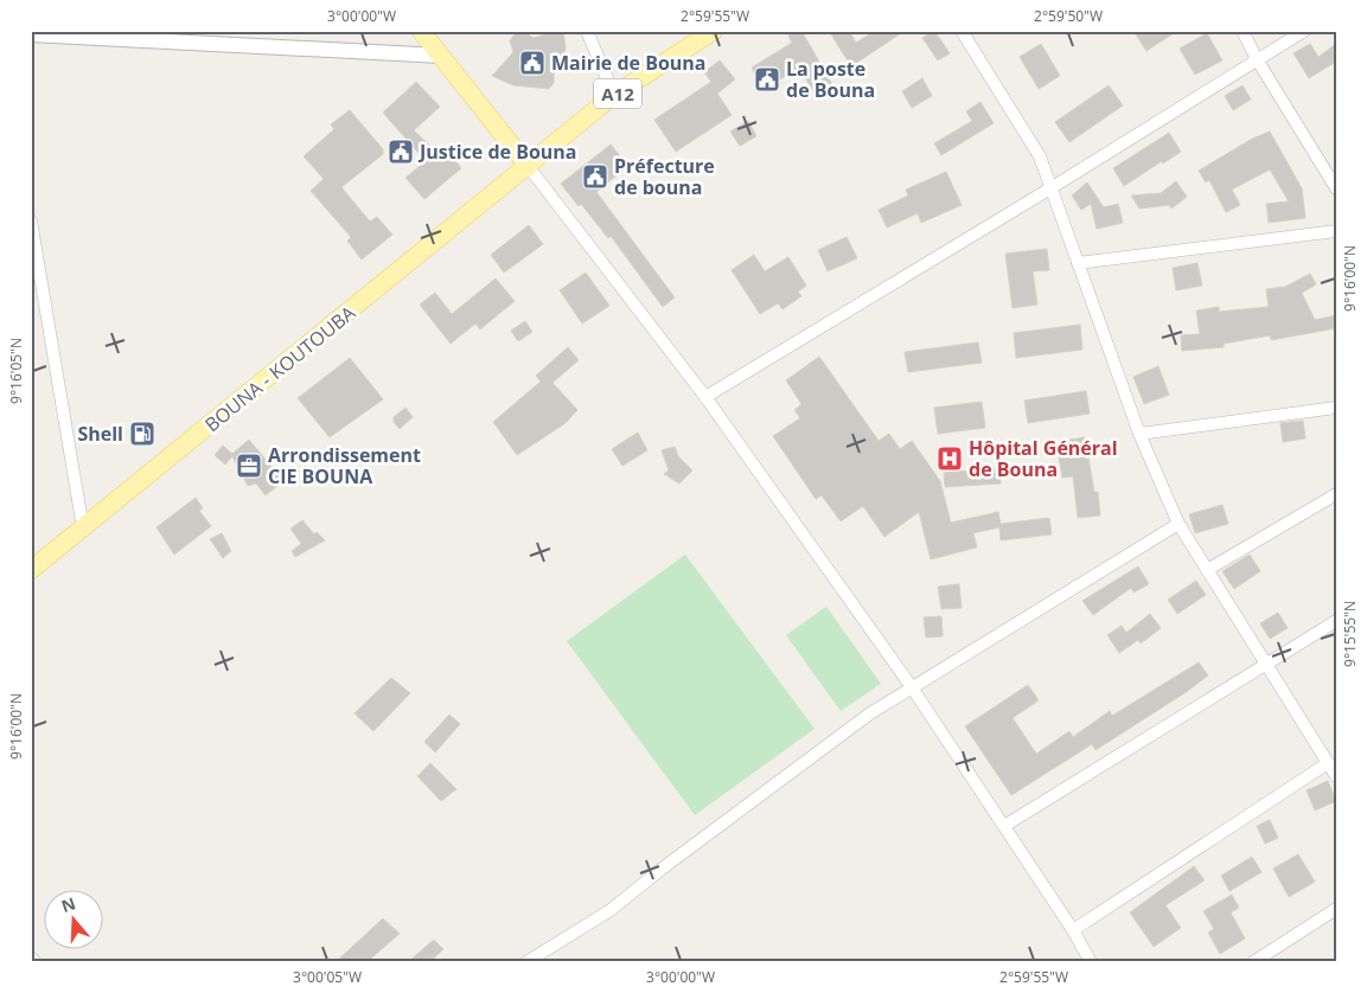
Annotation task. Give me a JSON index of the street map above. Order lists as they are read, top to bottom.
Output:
{
  "streets": {
    "main road": ["A12", "BOUNA - KOUTOUBA"]
  },
  "crossings": [
    ["A12", "BOUNA - KOUTOUBA"]
  ],
  "places": {
    "public building": [
      "Mairie de Bouna",
      "La poste de Bouna",
      "Justice de Bouna",
      "Préfecture de bouna"
    ],
    "fuel station": ["Shell"],
    "hospital": ["Hôpital Général de Bouna"],
    "office": ["Arrondissement CIE BOUNA"]
  },
  "north": "top",
  "coordinates": [
    "3°00'00\"W",
    "2°59'55\"W",
    "2°59'50\"W",
    "9°16'00\"N",
    "9°16'05\"N",
    "9°15'55\"N",
    "3°00'05\"W"
  ]
}
